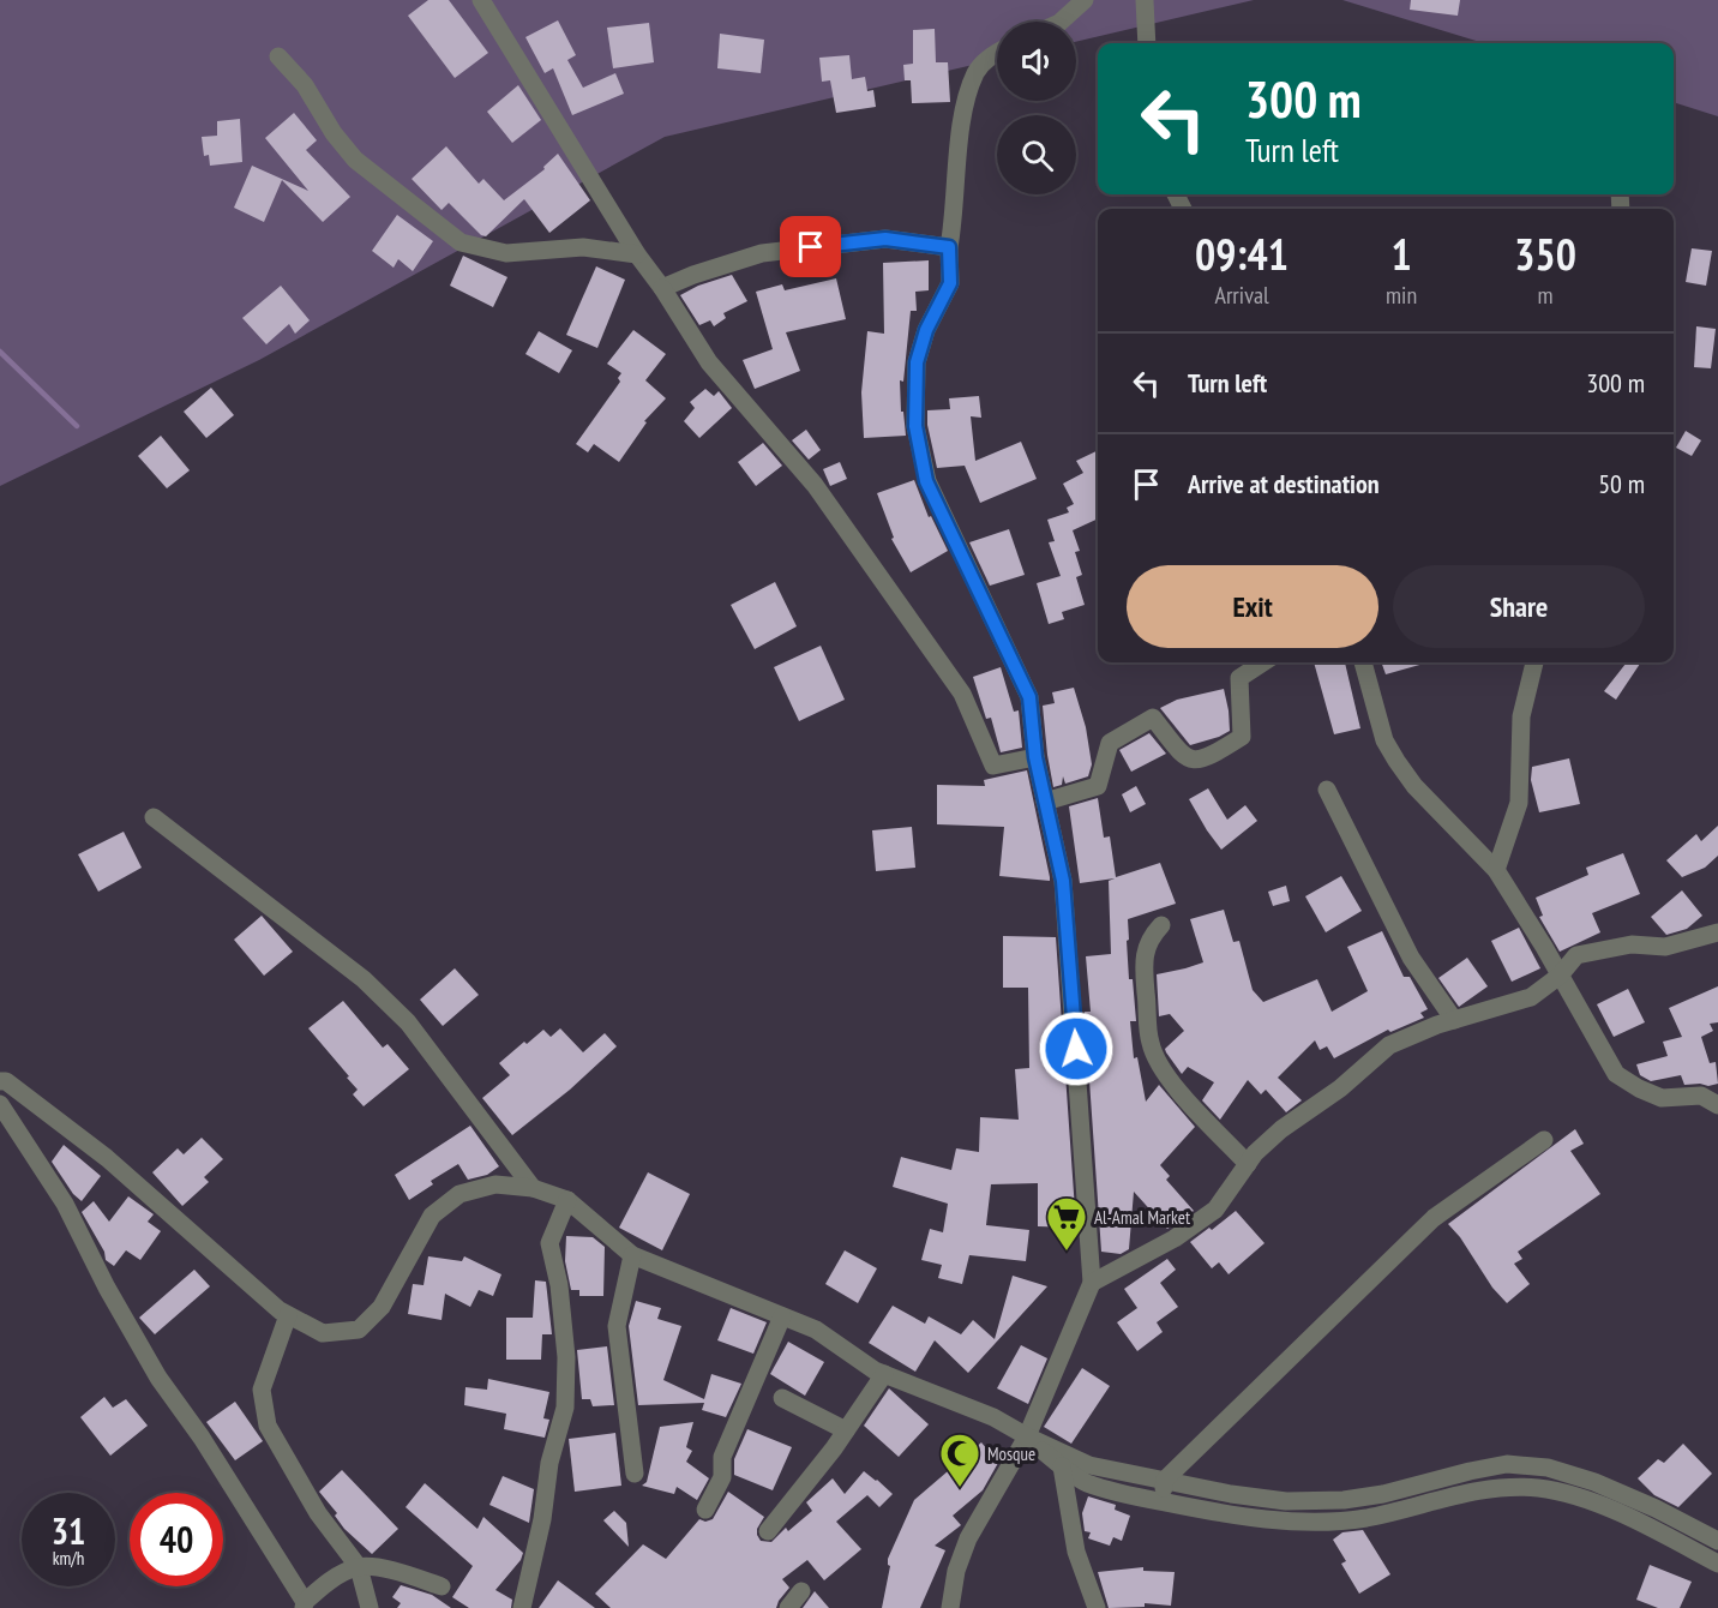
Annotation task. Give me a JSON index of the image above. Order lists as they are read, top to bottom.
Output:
{
  "places": {
    "supermarket": ["Al-Amal Market"],
    "mosque": ["Mosque"]
  },
  "page": {
    "turn": ["300 m", "Turn left"],
    "eta": [
      "09:41",
      "Arrival",
      "1",
      "min",
      "350",
      "m"
    ],
    "list": [
      {
        "name": "Turn left",
        "value": "300 m"
      },
      {
        "name": "Arrive at destination",
        "value": "50 m"
      }
    ],
    "buttons": ["Exit", "Share"],
    "speed": "31 km/h",
    "limit": "40"
  }
}
